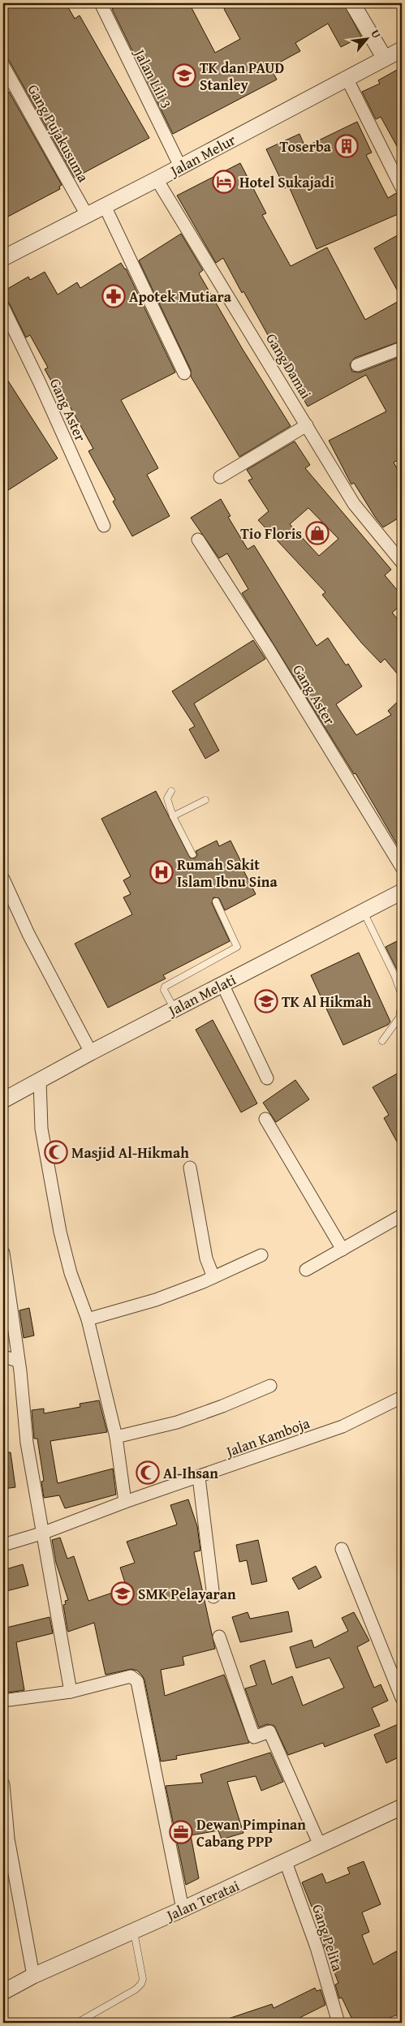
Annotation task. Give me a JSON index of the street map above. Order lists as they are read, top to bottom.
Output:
{
  "streets": {
    "street": [
      "Jalan Lili 3",
      "Gang Pujakusuma",
      "Jalan Melur",
      "Gang Damai",
      "Gang Aster",
      "Jalan Melati",
      "Jalan Kamboja",
      "Jalan Teratai",
      "Gang Pelita"
    ]
  },
  "crossings": [
    ["Jalan Lili 3", "Jalan Melur"],
    ["Gang Pujakusuma", "Jalan Melur"],
    ["Jalan Melur", "Gang Damai"],
    ["Jalan Teratai", "Gang Pelita"]
  ],
  "places": {
    "school or university": ["TK dan PAUD Stanley", "TK Al Hikmah", "SMK Pelayaran"],
    "building": ["Toserba"],
    "hotel": ["Hotel Sukajadi"],
    "pharmacy": ["Apotek Mutiara"],
    "shop": ["Tio Floris"],
    "hospital": ["Rumah Sakit Islam Ibnu Sina"],
    "mosque": ["Masjid Al-Hikmah", "Al-Ihsan"],
    "office": ["Dewan Pimpinan Cabang PPP"]
  },
  "north": "top right"
}
